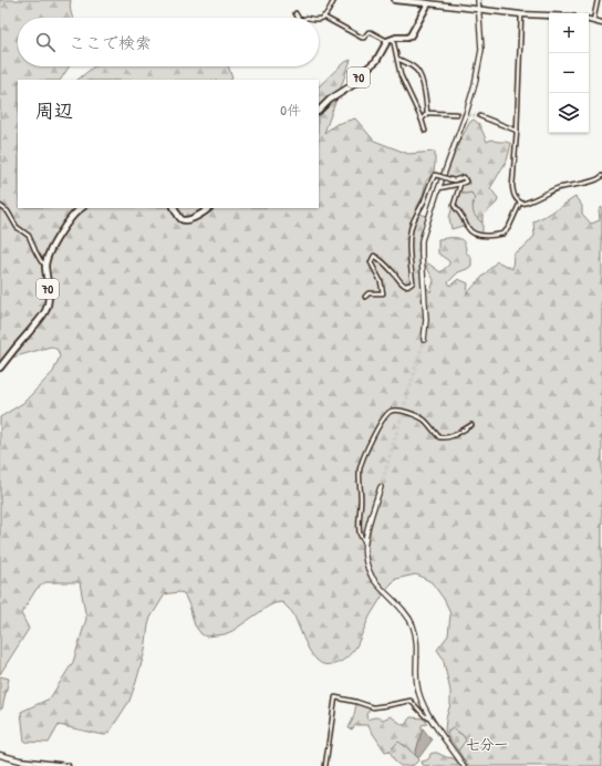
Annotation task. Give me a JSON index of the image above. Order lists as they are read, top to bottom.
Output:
{
  "streets": {
    "main road": ["70"]
  },
  "districts": ["七分一"],
  "page": {
    "map_buttons": ["+", "−"],
    "search": "ここで検索",
    "heading": ["周辺", "0件"]
  }
}
